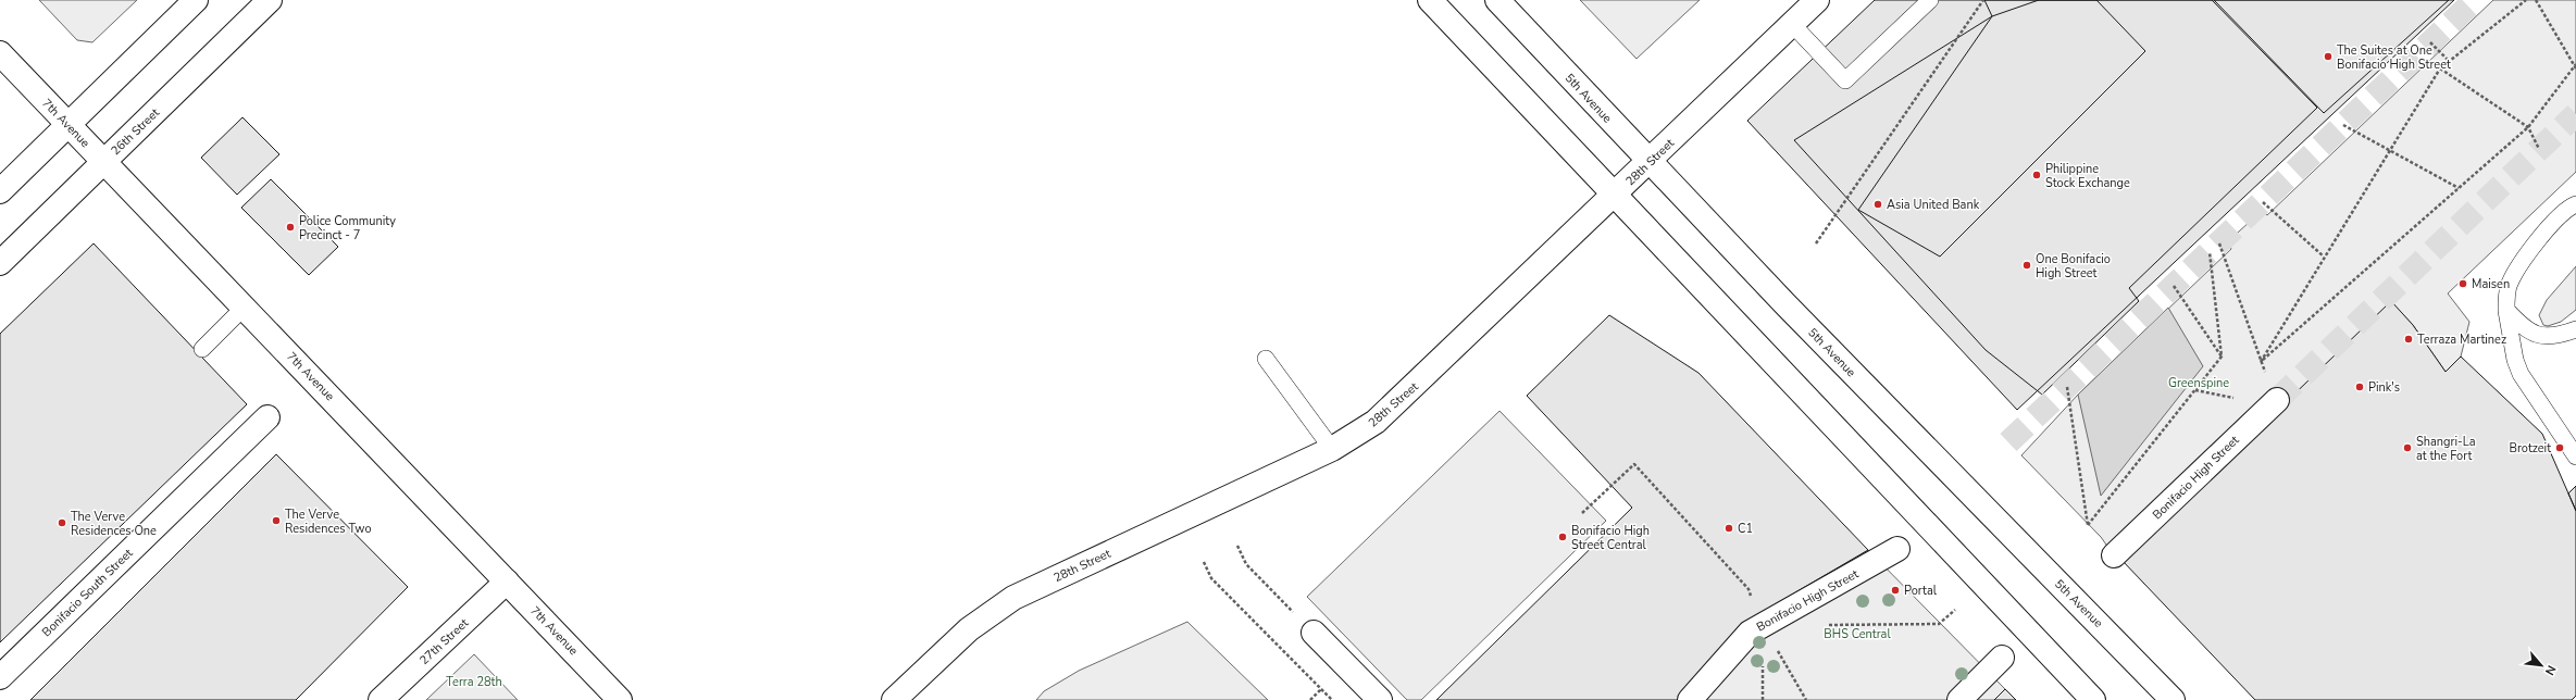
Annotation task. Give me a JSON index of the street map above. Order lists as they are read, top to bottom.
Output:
{
  "streets": {
    "street": [
      "5th Avenue",
      "7th Avenue",
      "26th Street",
      "28th Street",
      "Bonifacio High Street",
      "Bonifacio South Street",
      "27th Street"
    ]
  },
  "crossings": [
    ["5th Avenue", "28th Street"],
    ["7th Avenue", "26th Street"],
    ["7th Avenue", "27th Street"]
  ],
  "parks": ["Greenspine", "BHS Central", "Terra 28th"],
  "places": [
    "The Suites at One Bonifacio High Street",
    "Philippine Stock Exchange",
    "Asia United Bank",
    "Police Community Precinct - 7",
    "One Bonifacio High Street",
    "Maisen",
    "Terraza Martinez",
    "Pink's",
    "Shangri-La at the Fort",
    "Brotzeit",
    "The Verve Residences Two",
    "The Verve Residences One",
    "C1",
    "Bonifacio High Street Central",
    "Portal"
  ],
  "north": "bottom right"
}
